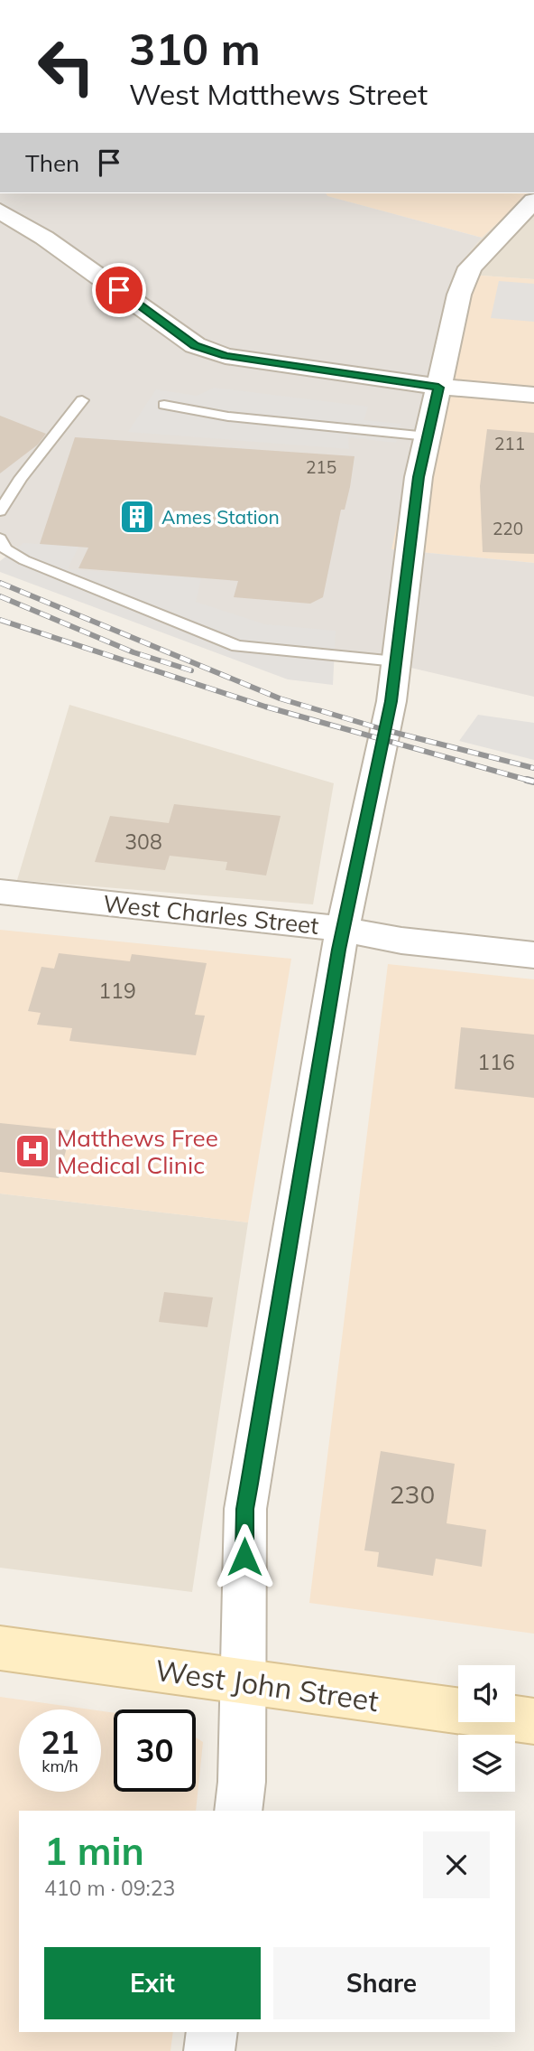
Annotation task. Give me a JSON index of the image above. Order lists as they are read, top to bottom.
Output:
{
  "streets": {
    "main road": ["West John Street"],
    "street": ["West Charles Street"]
  },
  "places": {
    "building": ["Ames Station"],
    "hospital": ["Matthews Free Medical Clinic"]
  },
  "house_numbers": [
    "211",
    "215",
    "220",
    "308",
    "119",
    "116",
    "230"
  ],
  "page": {
    "turn": ["310 m", "West Matthews Street"],
    "then": "Then",
    "speed": "21 km/h",
    "limit": "30",
    "heading": ["1 min", "410 m · 09:23"],
    "buttons": ["Exit", "Share"]
  }
}
